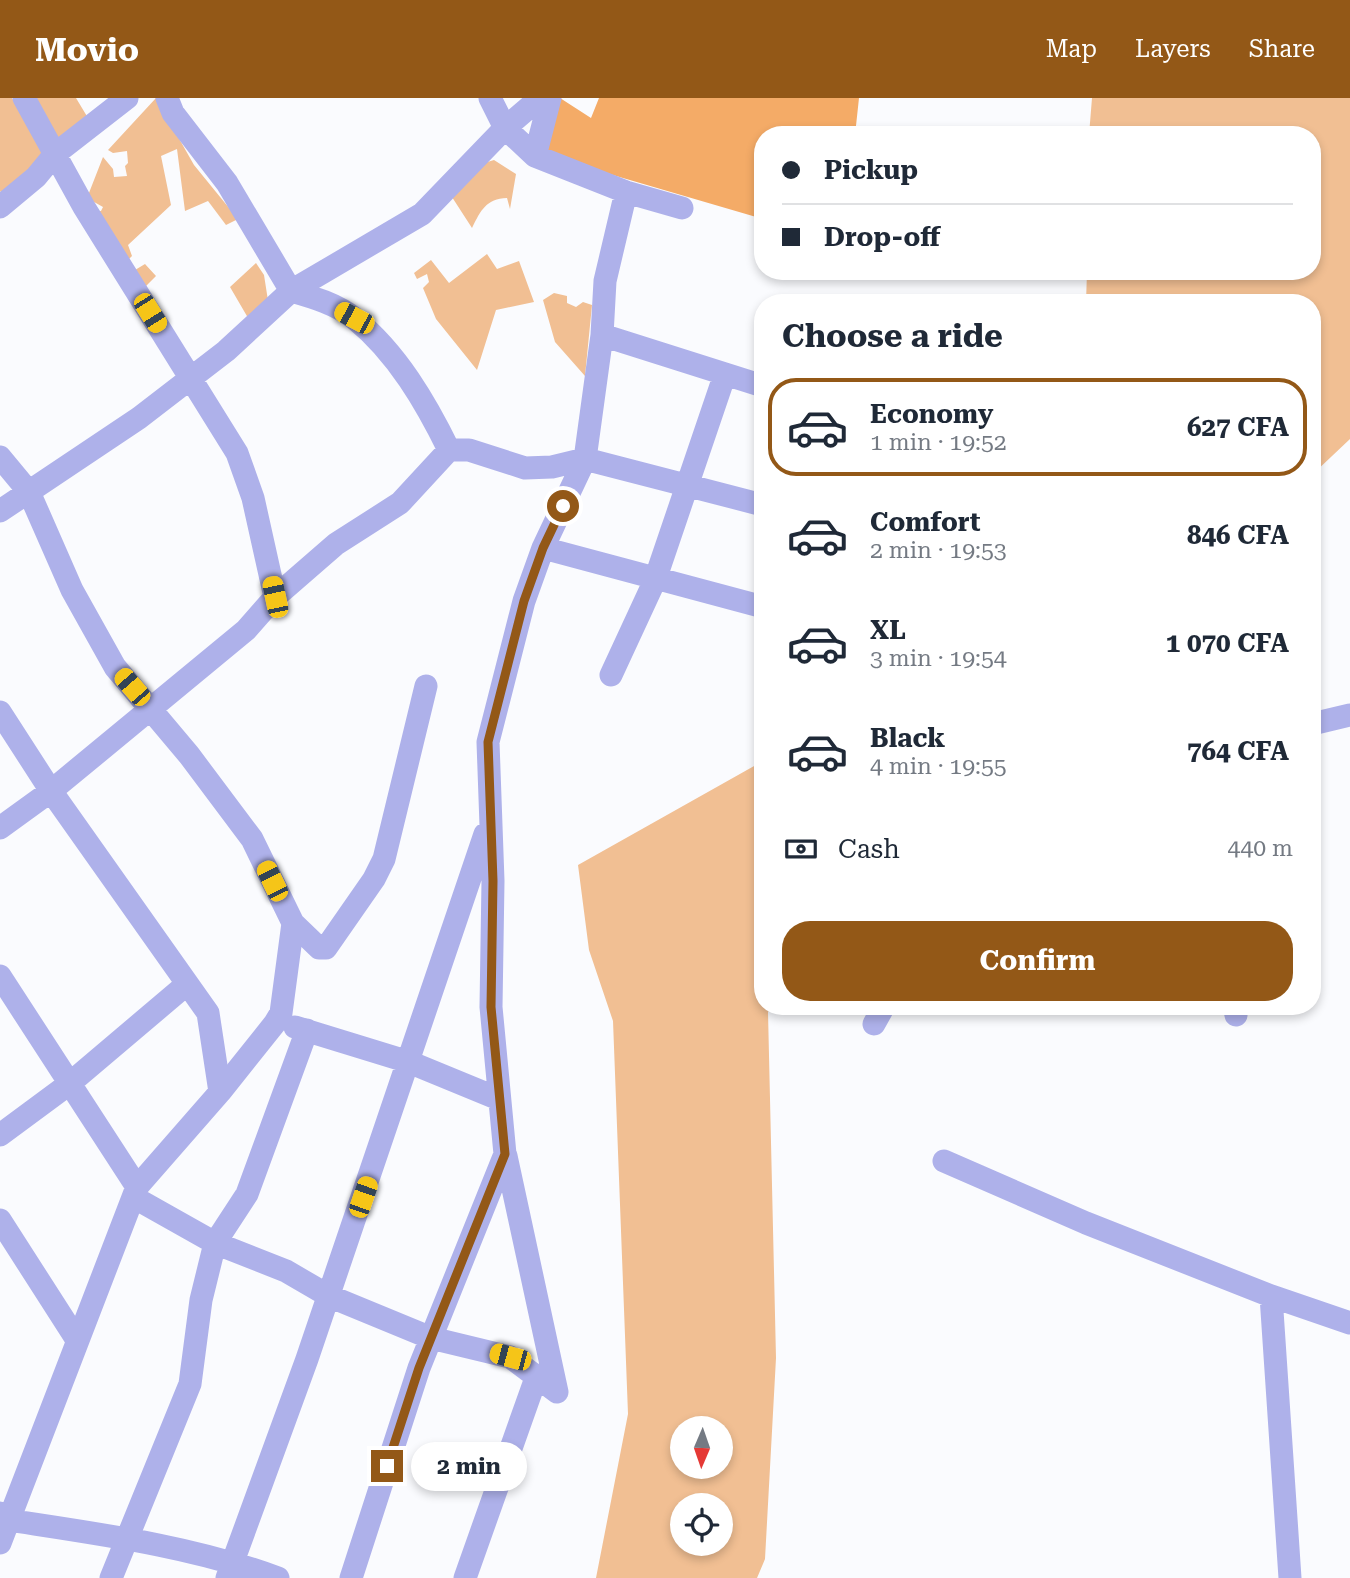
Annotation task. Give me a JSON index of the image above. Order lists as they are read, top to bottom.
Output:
{
  "north": "bottom",
  "page": {
    "header": "Movio",
    "nav": ["Map", "Layers", "Share"],
    "banner": ["Pickup", "Drop-off"],
    "heading": "Choose a ride",
    "list": [
      {
        "name": "Economy",
        "note": "1 min · 19:52",
        "value": "627 CFA"
      },
      {
        "name": "Comfort",
        "note": "2 min · 19:53",
        "value": "846 CFA"
      },
      {
        "name": "XL",
        "note": "3 min · 19:54",
        "value": "1 070 CFA"
      },
      {
        "name": "Black",
        "note": "4 min · 19:55",
        "value": "764 CFA"
      }
    ],
    "pay": ["Cash", "440 m"],
    "buttons": "Confirm",
    "bubble": "2 min"
  }
}
